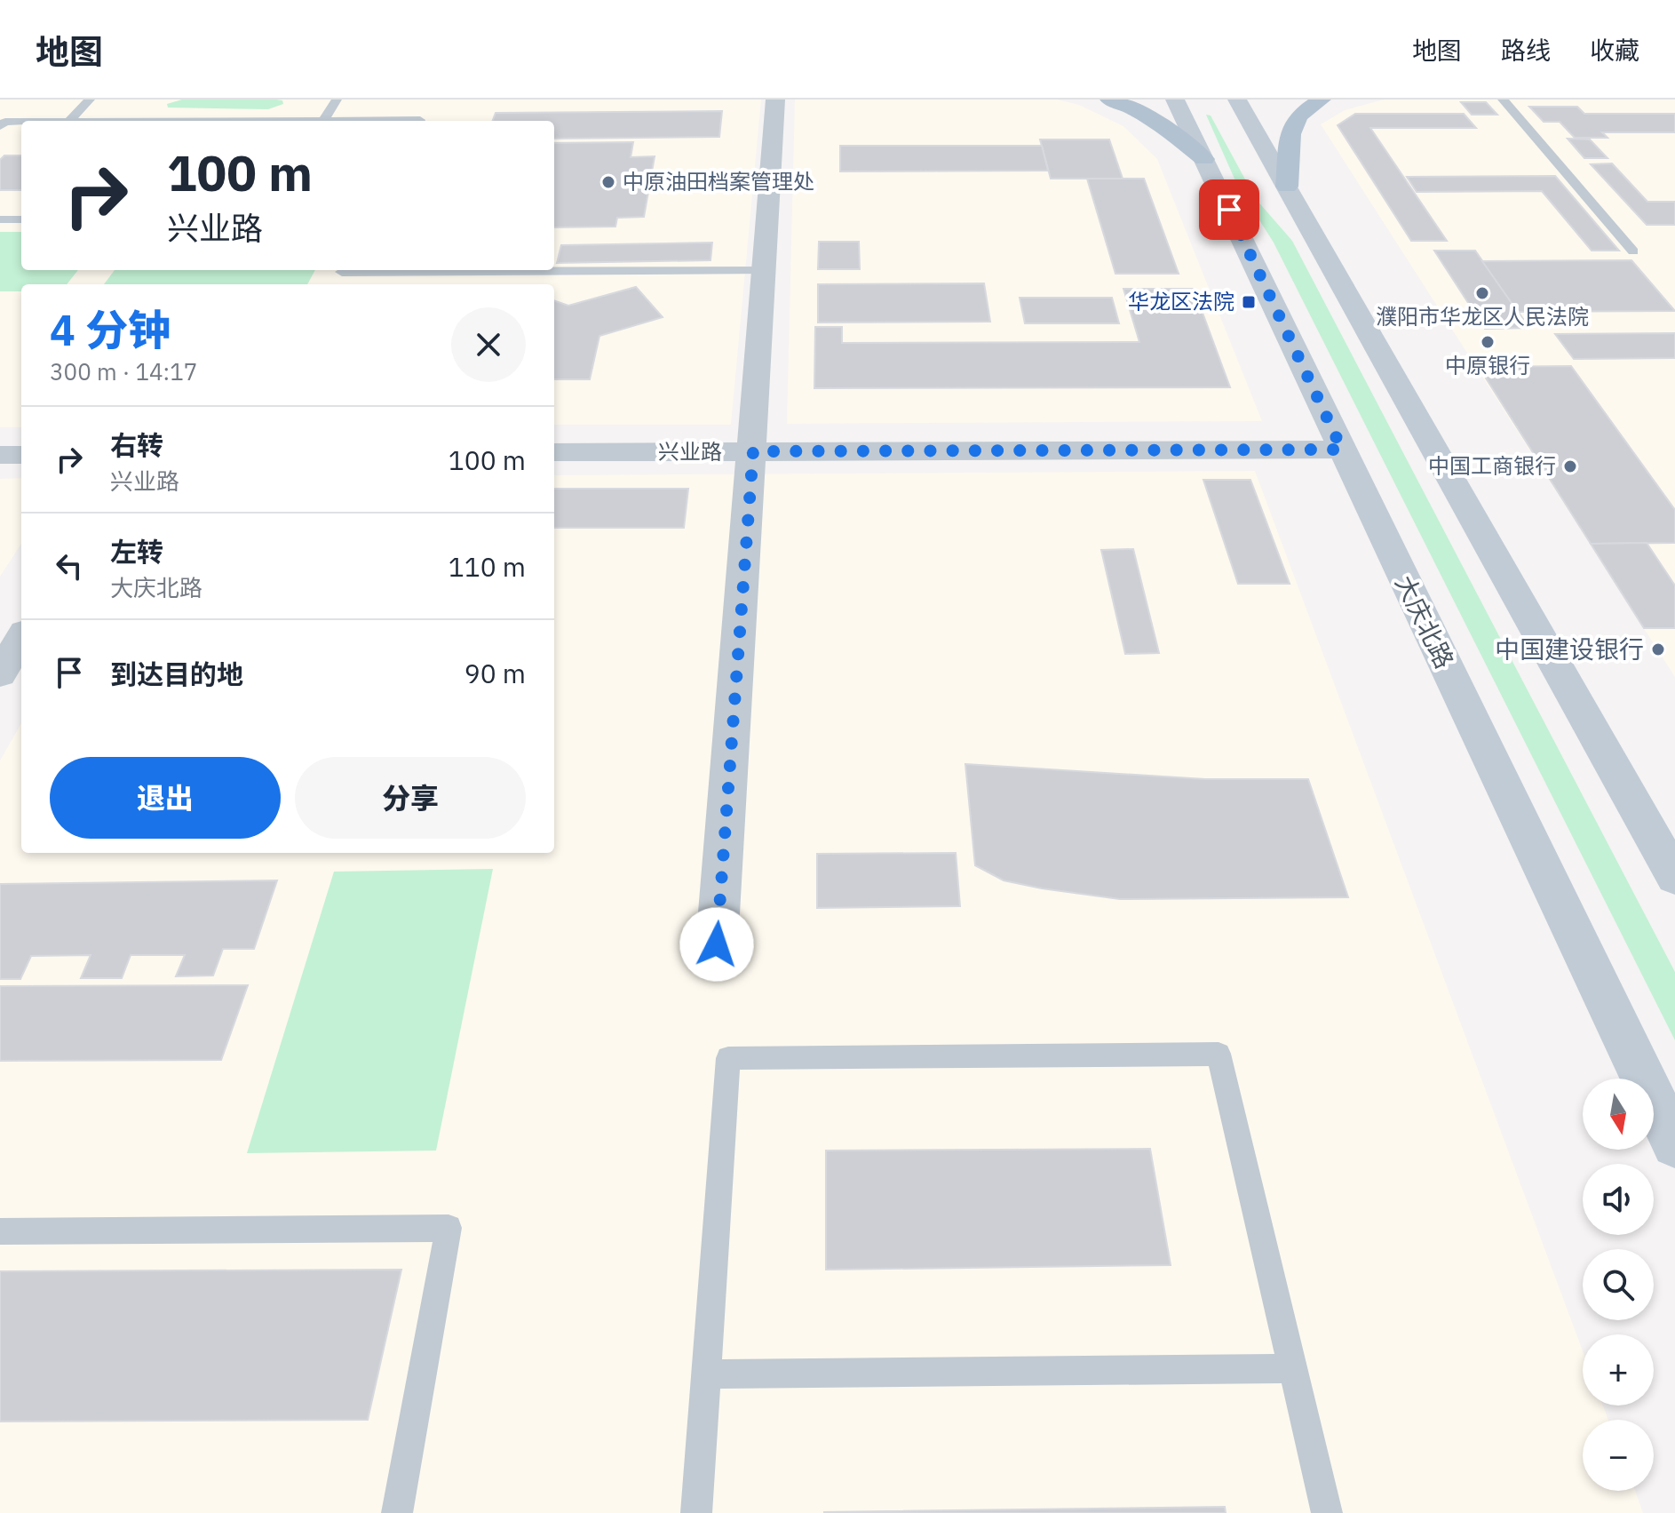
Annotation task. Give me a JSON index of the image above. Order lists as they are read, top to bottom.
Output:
{
  "streets": {
    "main road": ["大庆北路"],
    "street": ["兴业路"]
  },
  "crossings": [
    ["兴业路", "大庆北路"]
  ],
  "places": {
    "other": [
      "中原油田档案管理处",
      "濮阳市华龙区人民法院",
      "中原银行",
      "中国工商银行",
      "中国建设银行"
    ],
    "transit": ["华龙区法院"]
  },
  "north": "bottom",
  "page": {
    "header": "地图",
    "nav": ["地图", "路线", "收藏"],
    "turn": ["100 m", "兴业路"],
    "heading": ["4 分钟", "300 m · 14:17"],
    "list": [
      {
        "name": "右转",
        "note": "兴业路",
        "value": "100 m"
      },
      {
        "name": "左转",
        "note": "大庆北路",
        "value": "110 m"
      },
      {
        "name": "到达目的地",
        "value": "90 m"
      }
    ],
    "buttons": ["退出", "分享"],
    "map_buttons": ["+", "−"]
  }
}
